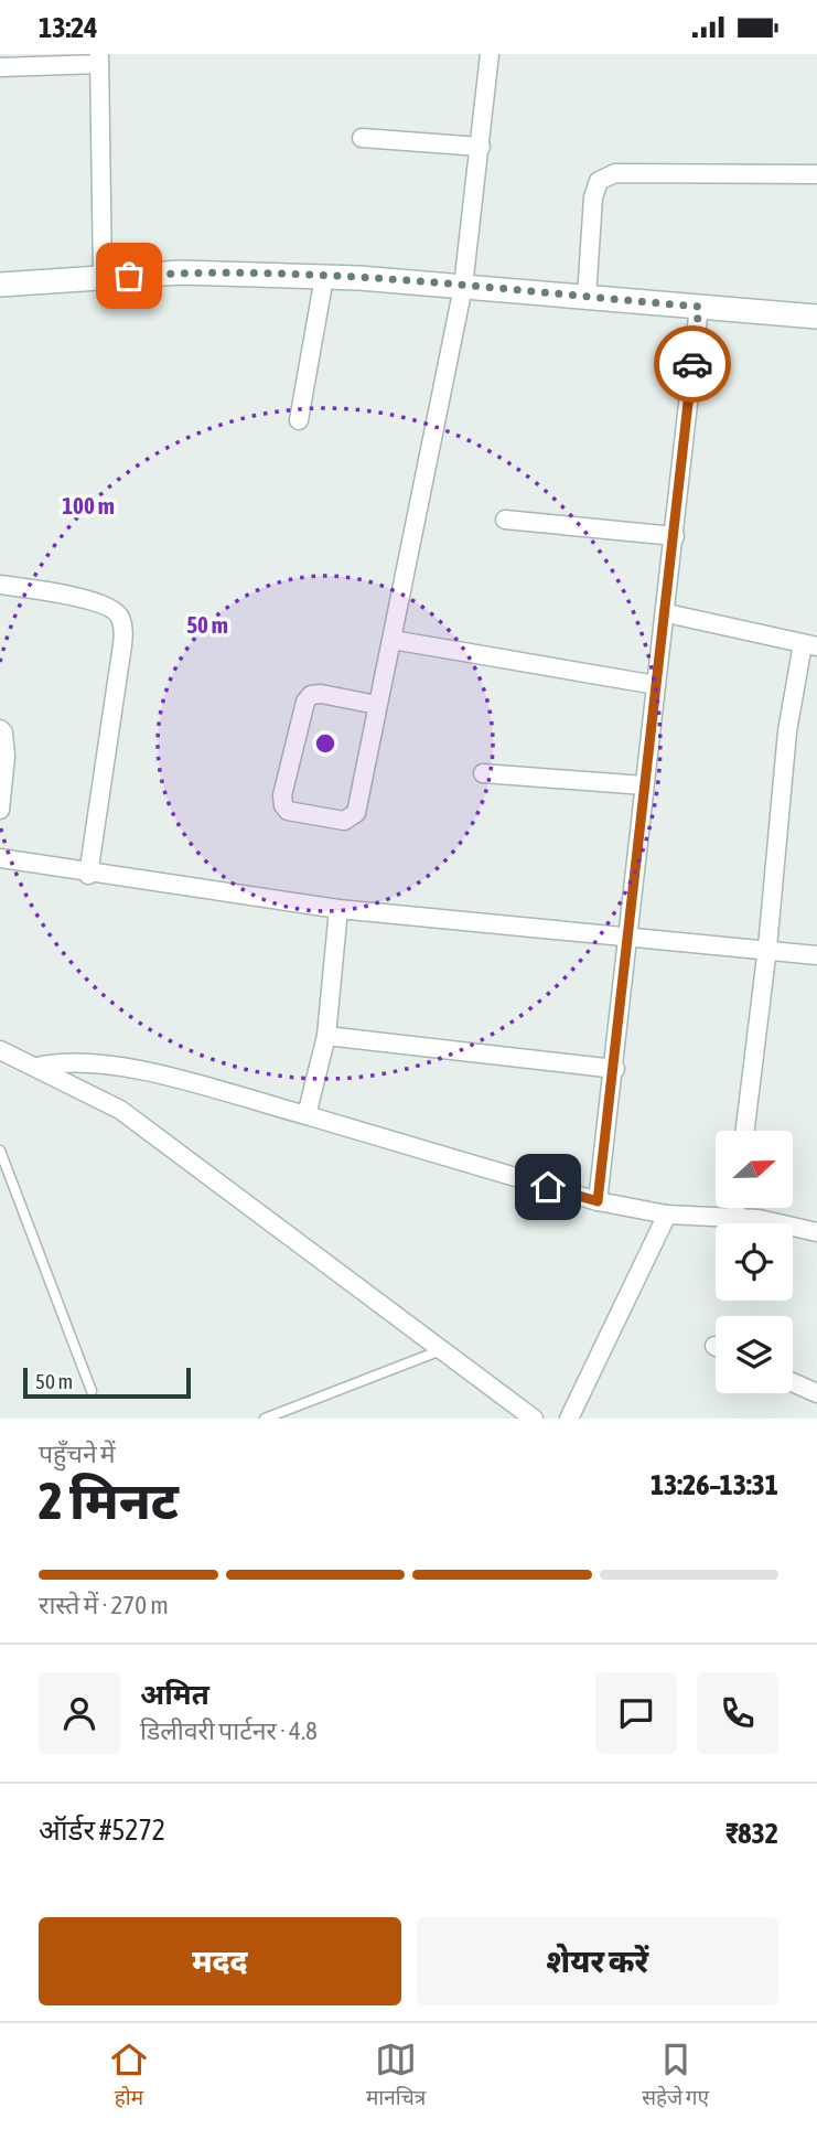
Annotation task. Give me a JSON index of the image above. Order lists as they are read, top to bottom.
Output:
{
  "scale_bar": "50 m",
  "north": "right",
  "page": {
    "status": "13:24",
    "scale": "50 m",
    "heading": ["2 मिनट", "पहुँचने में", "13:26–13:31"],
    "panel": [
      "अमित",
      "डिलीवरी पार्टनर · 4.8",
      "ऑर्डर #5272",
      "₹832"
    ],
    "bar": "रास्ते में · 270 m",
    "buttons": ["मदद", "शेयर करें"],
    "tabs": ["होम", "मानचित्र", "सहेजे गए"]
  },
  "rings": ["100 m", "50 m"]
}
